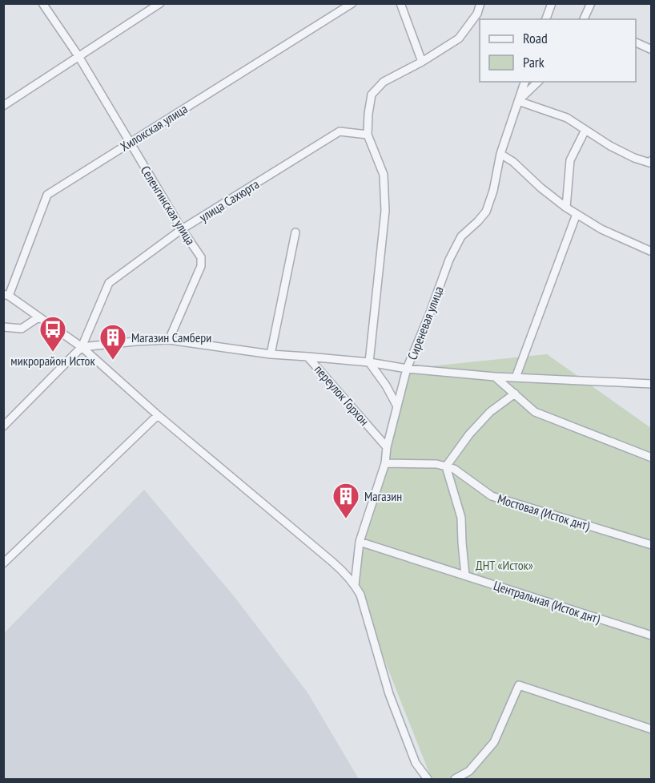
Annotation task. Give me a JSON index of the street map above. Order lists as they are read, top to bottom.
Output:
{
  "streets": {
    "street": [
      "Хилокская улица",
      "улица Сахюрта",
      "Селенгинская улица",
      "Сиреневая улица",
      "переулок Горхон",
      "Мостовая (Исток днт)",
      "Центральная (Исток днт)"
    ]
  },
  "crossings": [
    ["Хилокская улица", "Селенгинская улица"],
    ["улица Сахюрта", "Селенгинская улица"],
    ["улица Сахюрта", "переулок Горхон"],
    ["Селенгинская улица", "переулок Горхон"],
    ["Сиреневая улица", "переулок Горхон"]
  ],
  "parks": ["ДНТ «Исток»"],
  "places": {
    "bus stop": ["микрорайон Исток"],
    "building": ["Магазин Самбери", "Магазин"]
  },
  "legend": ["Road", "Park"]
}
